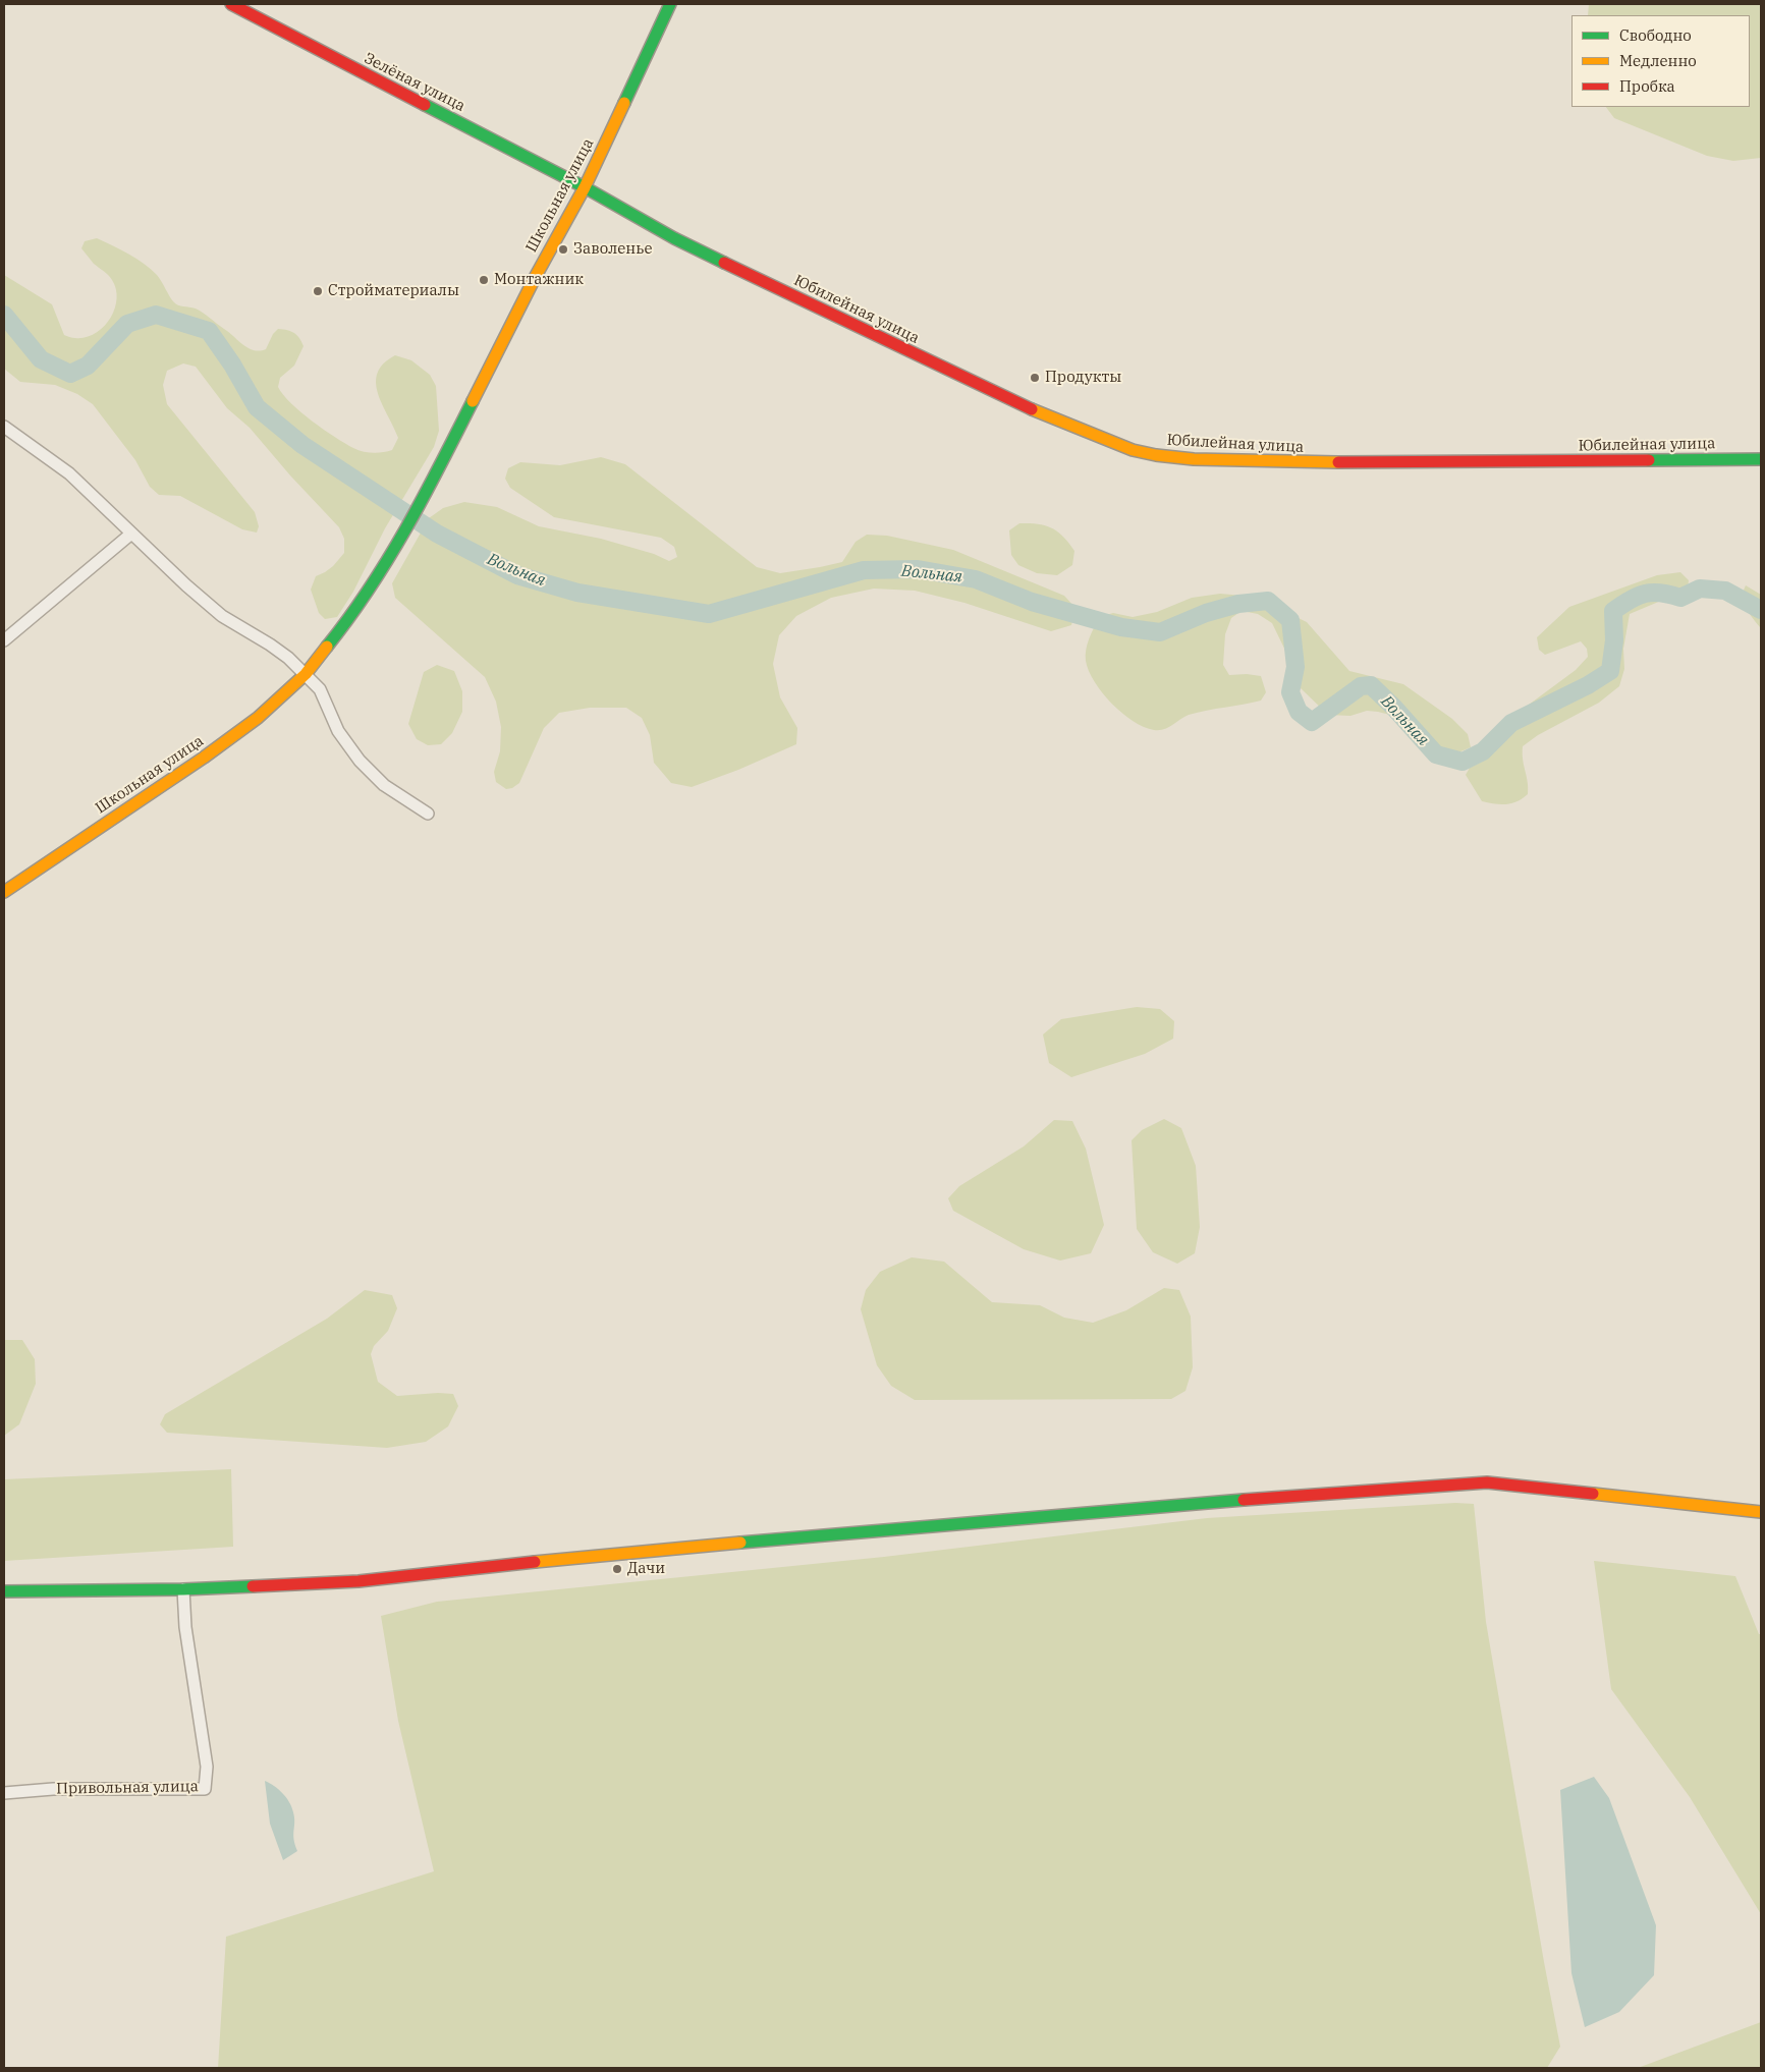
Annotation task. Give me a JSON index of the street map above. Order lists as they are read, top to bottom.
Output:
{
  "streets": {
    "street": [
      "Зелёная улица",
      "Школьная улица",
      "Юбилейная улица",
      "Привольная улица"
    ]
  },
  "crossings": [
    ["Зелёная улица", "Школьная улица"],
    ["Зелёная улица", "Юбилейная улица"],
    ["Школьная улица", "Юбилейная улица"]
  ],
  "water": ["Вольная"],
  "places": [
    "Заволенье",
    "Монтажник",
    "Стройматериалы",
    "Продукты",
    "Дачи"
  ],
  "legend": ["Свободно", "Медленно", "Пробка"]
}
